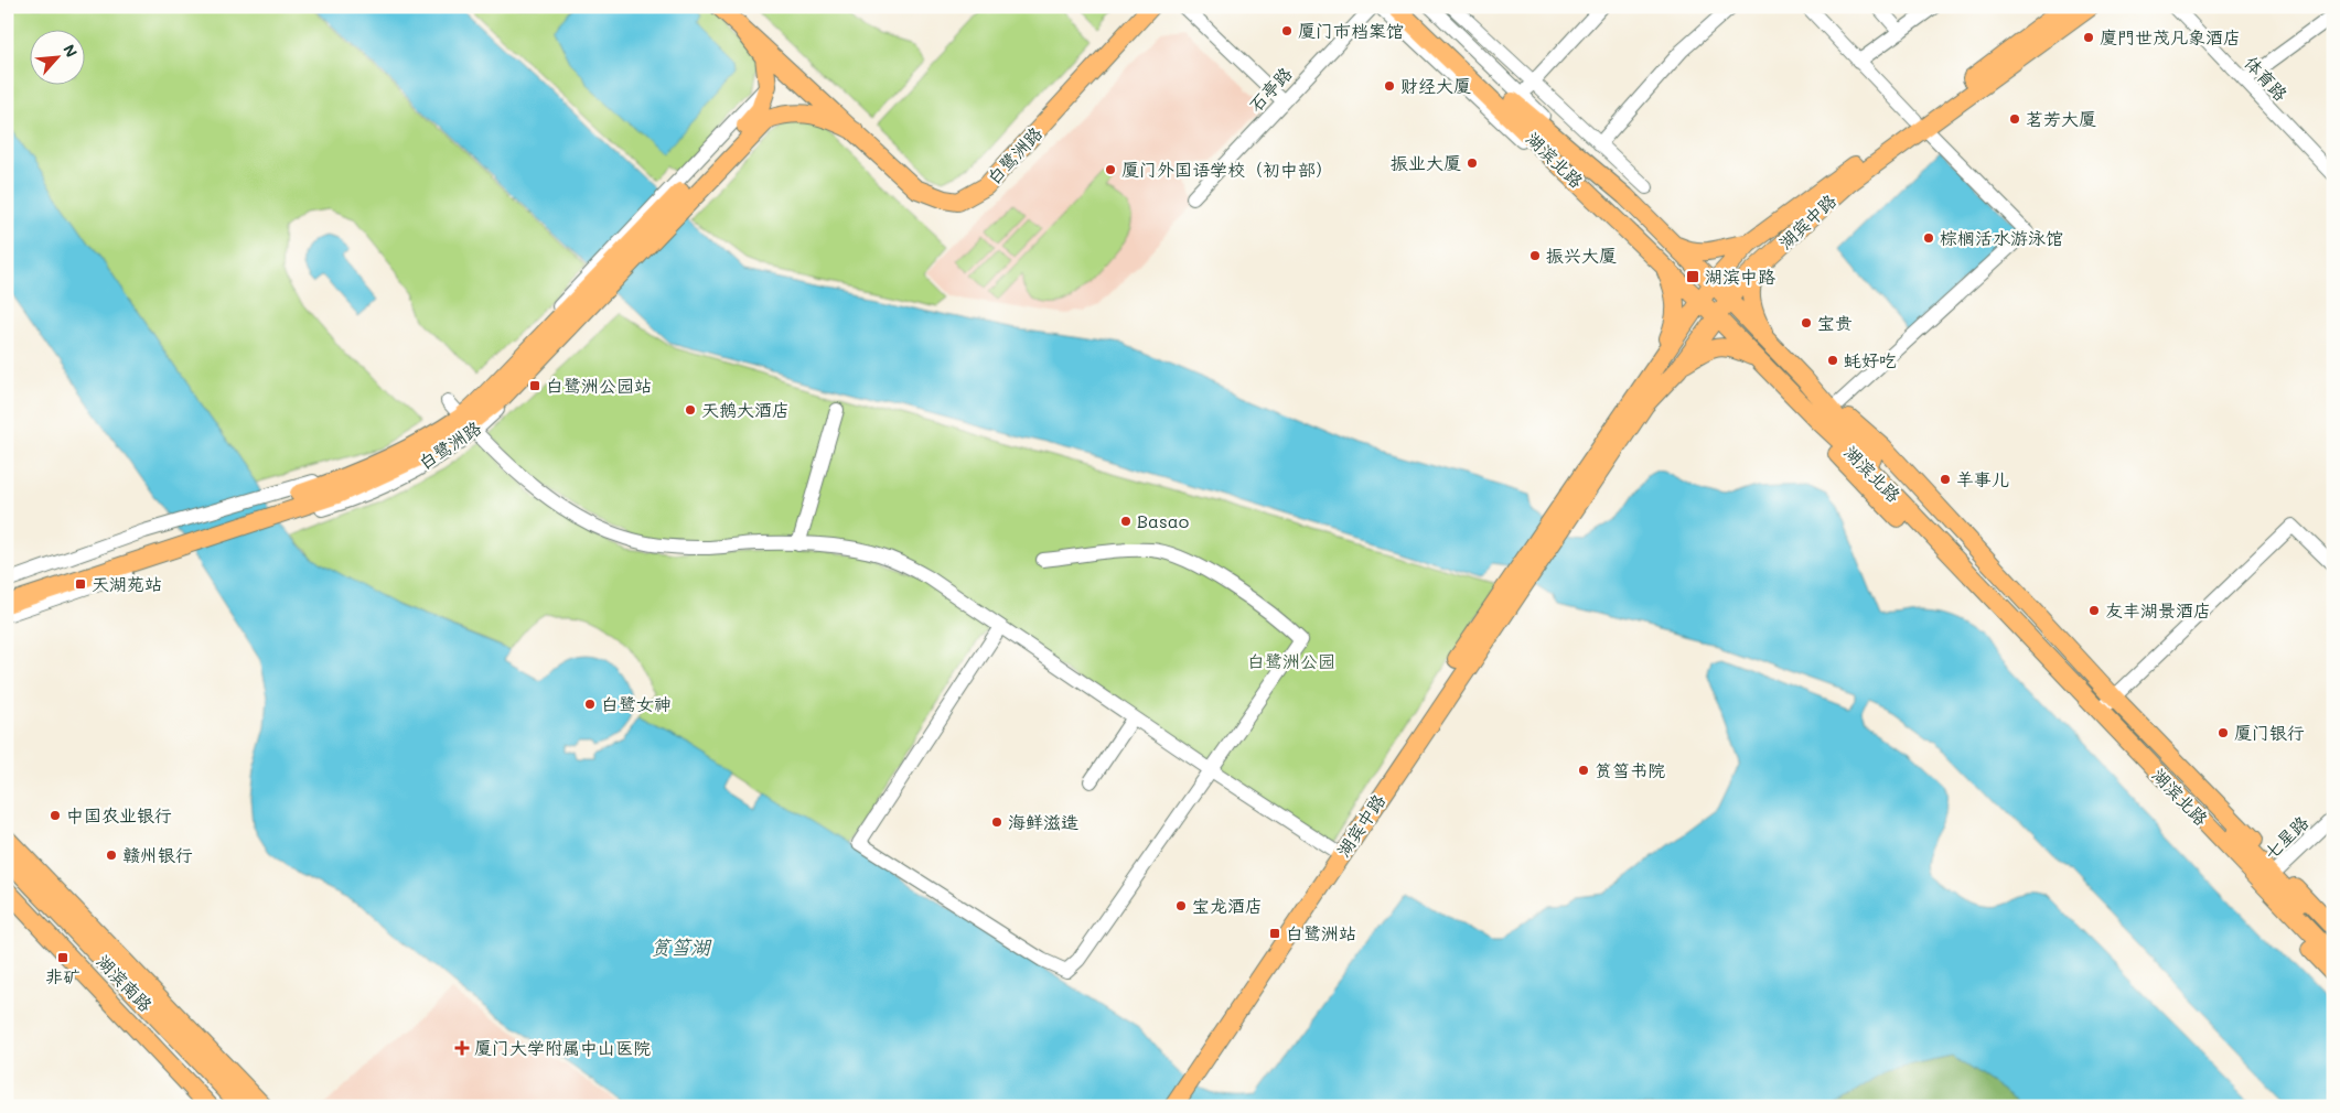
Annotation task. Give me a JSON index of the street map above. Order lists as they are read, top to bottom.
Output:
{
  "streets": {
    "main road": [
      "白鹭洲路",
      "湖滨北路",
      "湖宾中路",
      "湖滨南路"
    ],
    "street": ["体育路", "石亭路", "七星路"]
  },
  "crossings": [
    ["湖滨北路", "湖宾中路"]
  ],
  "water": ["筼筜湖"],
  "parks": ["白鹭洲公园"],
  "places": {
    "other": [
      "厦门市档案馆",
      "廈門世茂凡象酒店",
      "财经大厦",
      "茗芳大厦",
      "振业大厦",
      "厦门外国语学校（初中部）",
      "棕榈活水游泳馆",
      "振兴大厦",
      "宝贵",
      "蚝好吃",
      "天鹅大酒店",
      "羊事儿",
      "Basao",
      "友丰湖景酒店",
      "白鹭女神",
      "厦门银行",
      "筼筜书院",
      "中国农业银行",
      "海鲜滋造",
      "赣州银行",
      "宝龙酒店"
    ],
    "transit": [
      "湖滨中路",
      "白鹭洲公园站",
      "天湖苑站",
      "白鹭洲站",
      "非矿"
    ],
    "health": ["厦门大学附属中山医院"]
  },
  "north": "top right"
}
